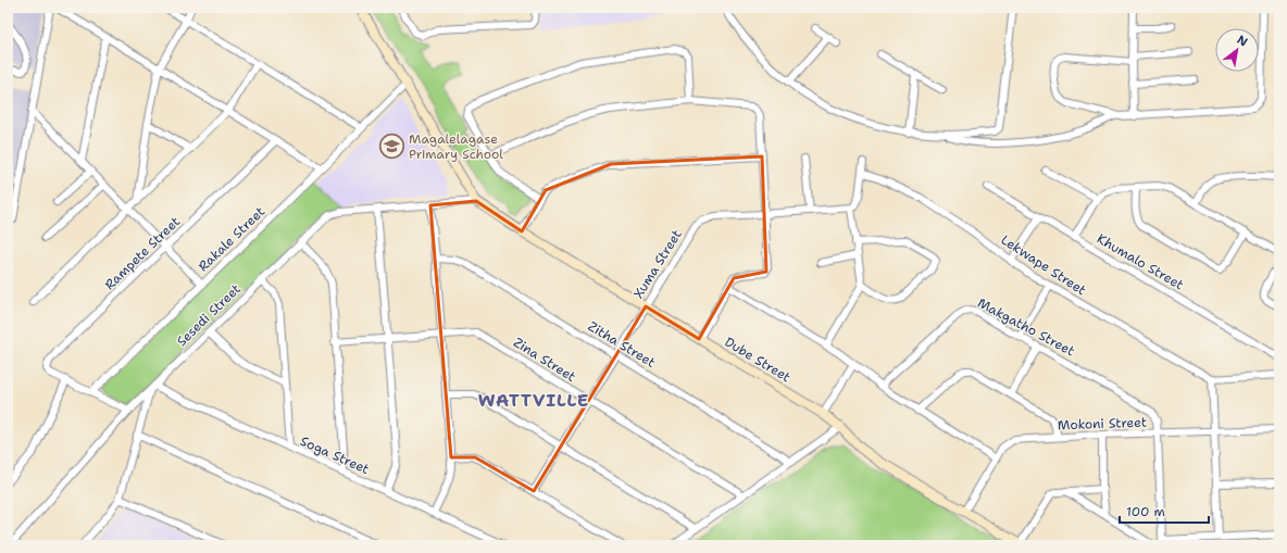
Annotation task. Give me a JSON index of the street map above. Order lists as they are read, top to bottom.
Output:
{
  "streets": {
    "street": [
      "Rakale Street",
      "Rampete Street",
      "Khumalo Street",
      "Xuma Street",
      "Lekwape Street",
      "Sesedi Street",
      "Makgatho Street",
      "Zitha Street",
      "Zina Street",
      "Dube Street",
      "Mokoni Street",
      "Soga Street"
    ]
  },
  "crossings": [
    ["Xuma Street", "Zitha Street"],
    ["Xuma Street", "Zina Street"],
    ["Xuma Street", "Dube Street"],
    ["Sesedi Street", "Dube Street"],
    ["Sesedi Street", "Soga Street"],
    ["Makgatho Street", "Mokoni Street"],
    ["Dube Street", "Mokoni Street"]
  ],
  "districts": ["WATTVILLE"],
  "places": {
    "school or university": ["Magalelagase Primary School"]
  },
  "scale_bar": "100 m",
  "north": "top right"
}
